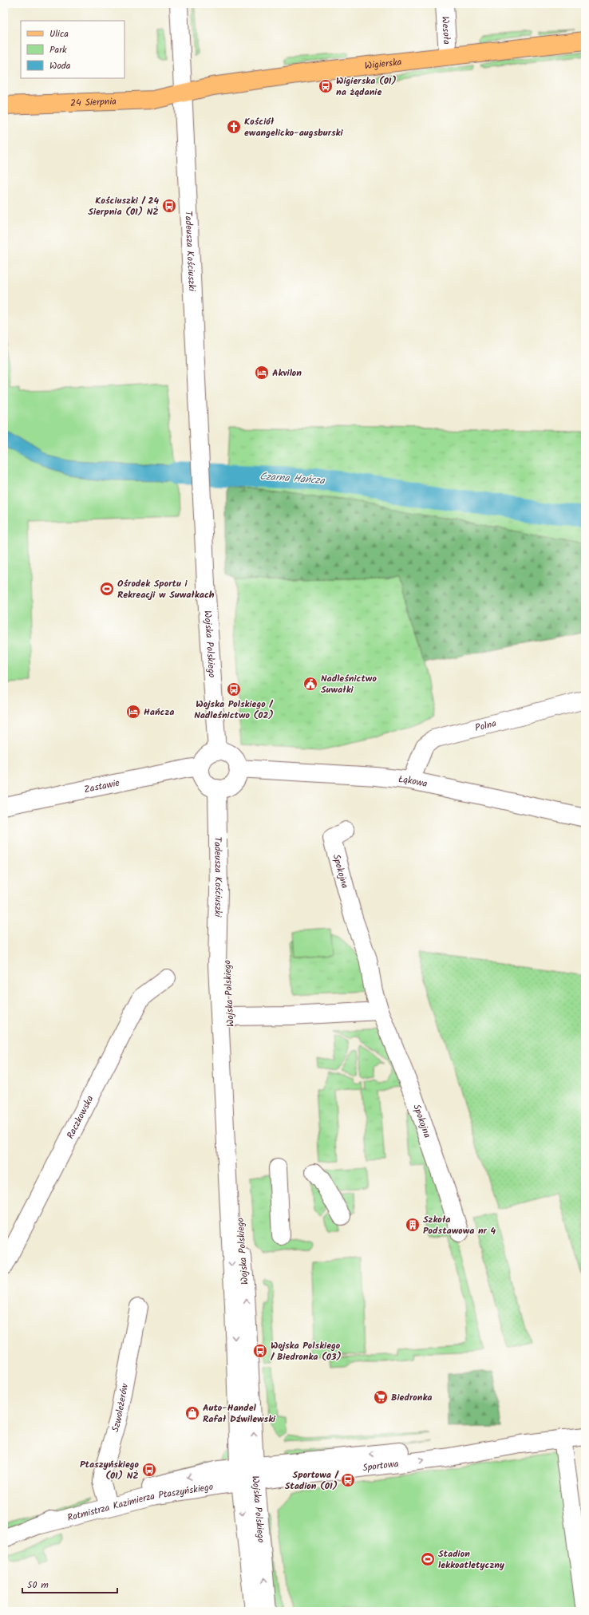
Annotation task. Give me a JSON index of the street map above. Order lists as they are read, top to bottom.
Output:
{
  "streets": {
    "main road": ["Wigierska", "24 Sierpnia"],
    "street": [
      "Wesoła",
      "Tadeusza Kościuszki",
      "Wojska Polskiego",
      "Polna",
      "Łąkowa",
      "Zastawie",
      "Spokojna",
      "Raczkowska",
      "Szwoleżerów",
      "Sportowa",
      "Rotmistrza Kazimierza Ptaszyńskiego"
    ]
  },
  "crossings": [
    ["Wesoła", "Wigierska"],
    ["Wigierska", "24 Sierpnia"],
    ["Wigierska", "Tadeusza Kościuszki"],
    ["24 Sierpnia", "Tadeusza Kościuszki"],
    ["Tadeusza Kościuszki", "Wojska Polskiego"],
    ["Tadeusza Kościuszki", "Łąkowa"],
    ["Tadeusza Kościuszki", "Zastawie"],
    ["Wojska Polskiego", "Łąkowa"],
    ["Wojska Polskiego", "Zastawie"],
    ["Wojska Polskiego", "Sportowa"],
    ["Wojska Polskiego", "Rotmistrza Kazimierza Ptaszyńskiego"],
    ["Polna", "Łąkowa"],
    ["Łąkowa", "Zastawie"],
    ["Szwoleżerów", "Rotmistrza Kazimierza Ptaszyńskiego"],
    ["Sportowa", "Rotmistrza Kazimierza Ptaszyńskiego"]
  ],
  "water": ["Czarna Hańcza"],
  "places": {
    "bus stop": [
      "Wigierska (01) na żądanie",
      "Kościuszki / 24 Sierpnia (01) NŻ",
      "Wojska Polskiego / Nadleśnictwo (02)",
      "Wojska Polskiego / Biedronka (03)",
      "Ptaszyńskiego (01) NŻ",
      "Sportowa / Stadion (01)"
    ],
    "church": ["Kościół ewangelicko-augsburski"],
    "hotel": ["Akvilon", "Hańcza"],
    "sports": ["Ośrodek Sportu i Rekreacji w Suwałkach", "Stadion lekkoatletyczny"],
    "public building": ["Nadleśnictwo Suwałki"],
    "building": ["Szkoła Podstawowa nr 4"],
    "supermarket": ["Biedronka"],
    "shop": ["Auto-Handel Rafał Dźwilewski"]
  },
  "legend": ["Ulica", "Park", "Woda"],
  "scale_bar": "50 m"
}
